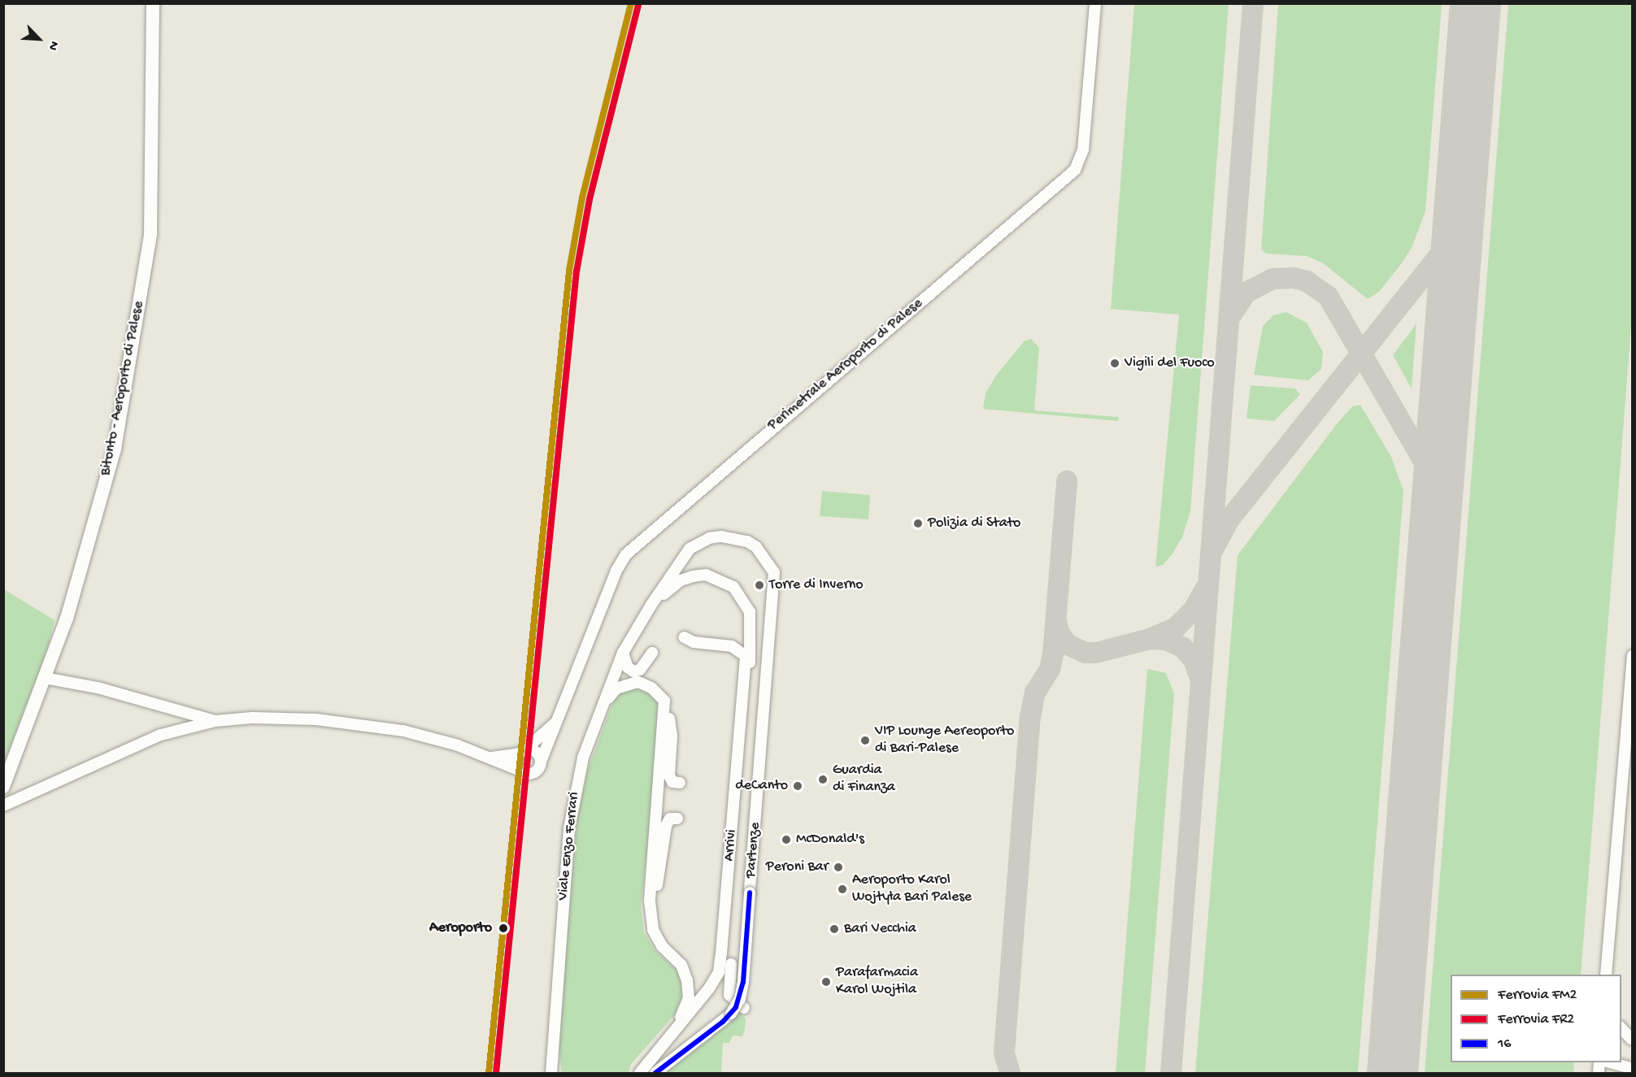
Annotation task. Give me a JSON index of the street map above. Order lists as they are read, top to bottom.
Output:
{
  "streets": {
    "main road": ["Bitonto - Aeroporto di Palese"],
    "street": [
      "Perimetrale Aeroporto di Palese",
      "Arrivi",
      "Viale Enzo Ferrari",
      "Partenze"
    ]
  },
  "crossings": [
    ["Viale Enzo Ferrari", "Partenze"]
  ],
  "places": [
    "Vigili del Fuoco",
    "Polizia di Stato",
    "Torre di Inverno",
    "VIP Lounge Aereoporto di Bari-Palese",
    "Guardia di Finanza",
    "deCanto",
    "McDonald's",
    "Peroni Bar",
    "Aeroporto Karol Wojtyła Bari Palese",
    "Aeroporto",
    "Bari Vecchia",
    "Parafarmacia Karol Wojtila"
  ],
  "lines": ["rail line FM2", "rail line FR2", "transit line 16"],
  "legend": ["Ferrovia FM2", "Ferrovia FR2", "16"],
  "north": "bottom right"
}
